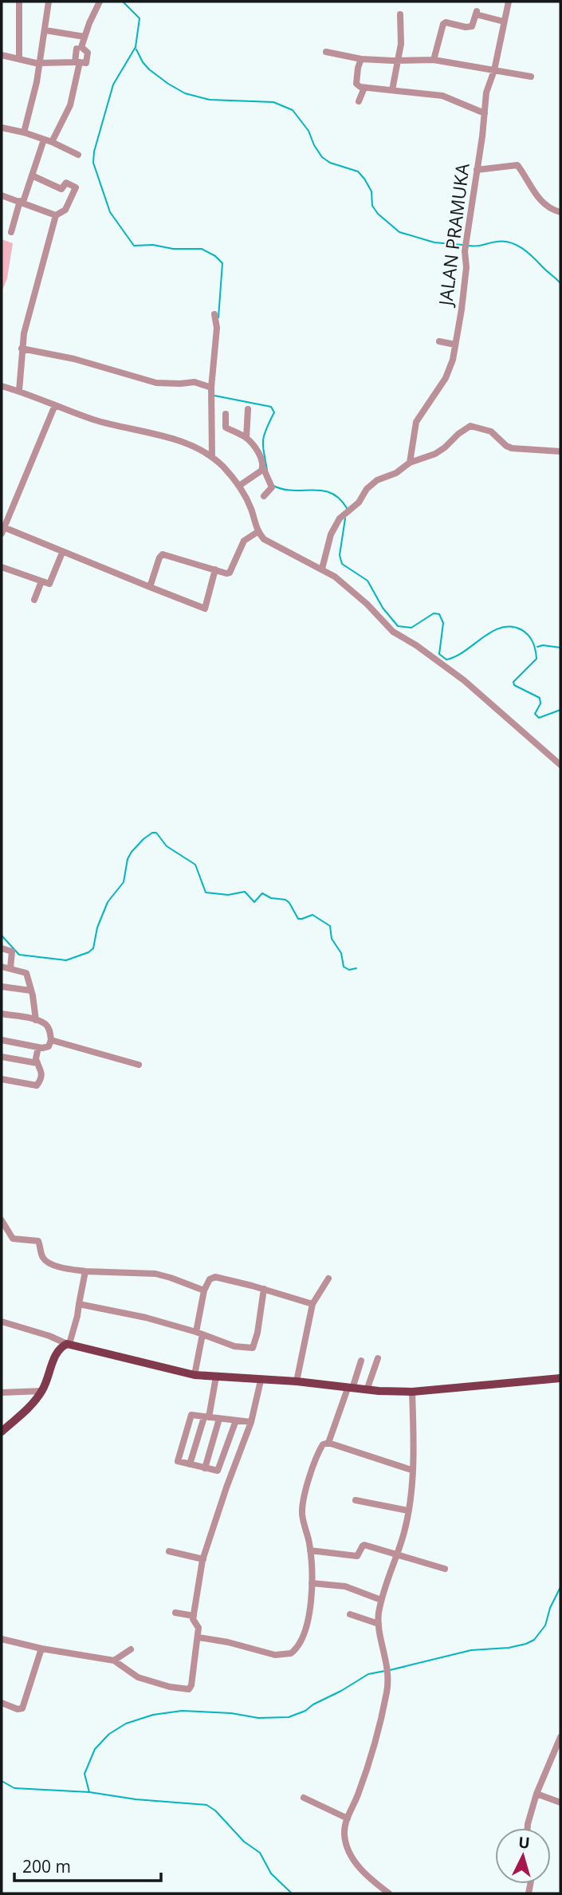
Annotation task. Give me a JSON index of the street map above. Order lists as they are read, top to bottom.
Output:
{
  "streets": {
    "street": ["JALAN PRAMUKA"]
  },
  "scale_bar": "200 m",
  "north": "top"
}
